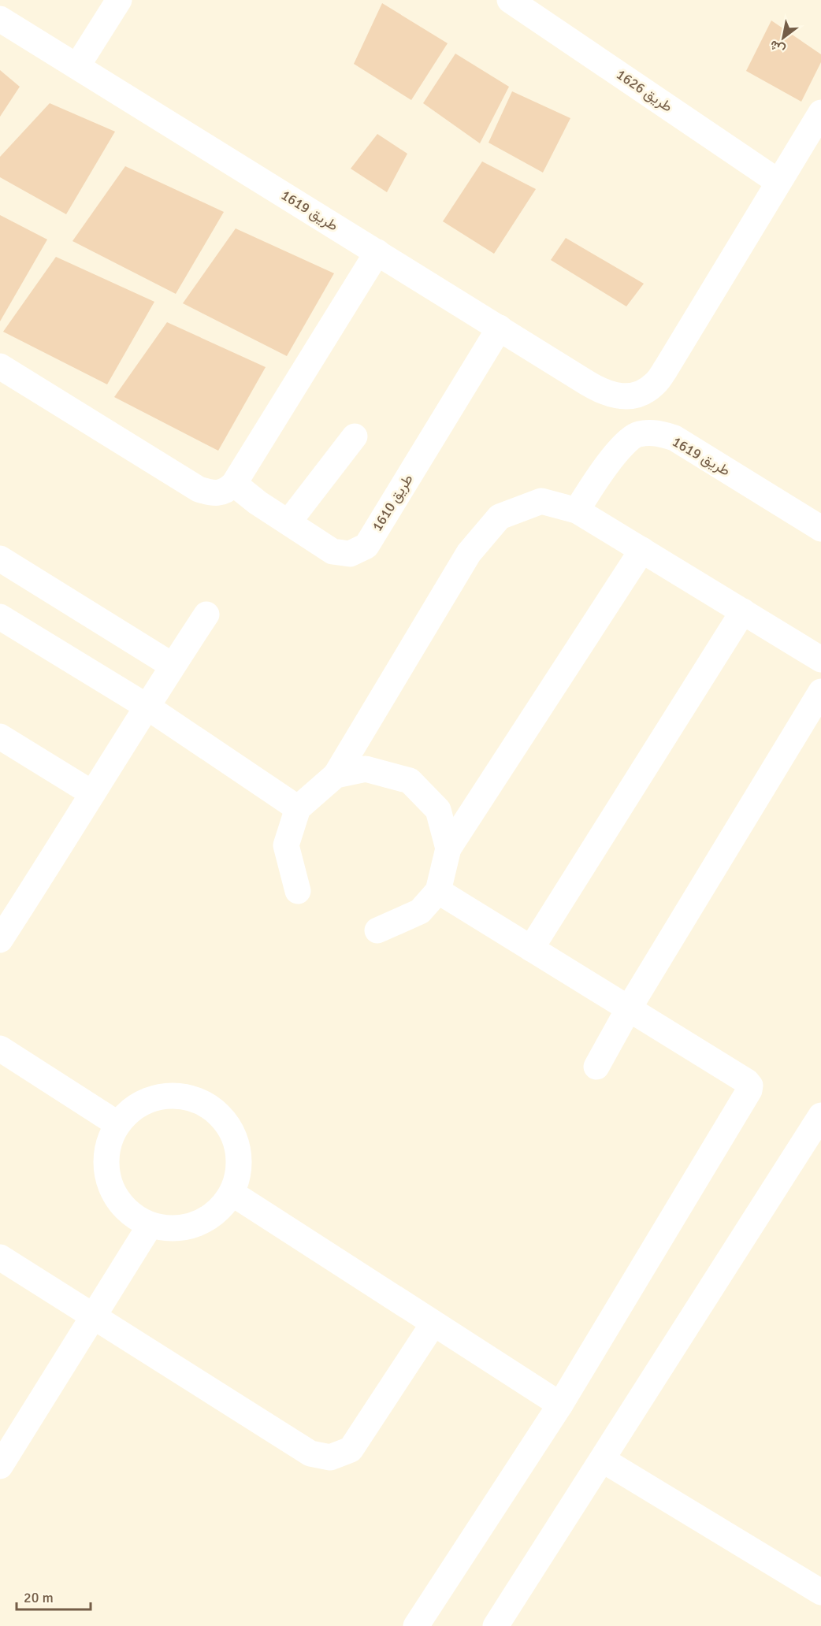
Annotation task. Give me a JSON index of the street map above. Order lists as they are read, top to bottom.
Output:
{
  "streets": {
    "street": ["طريق 1626", "طريق 1619", "طريق 1610"]
  },
  "crossings": [
    ["طريق 1626", "طريق 1619"],
    ["طريق 1619", "طريق 1610"]
  ],
  "scale_bar": "20 m",
  "north": "bottom left"
}
